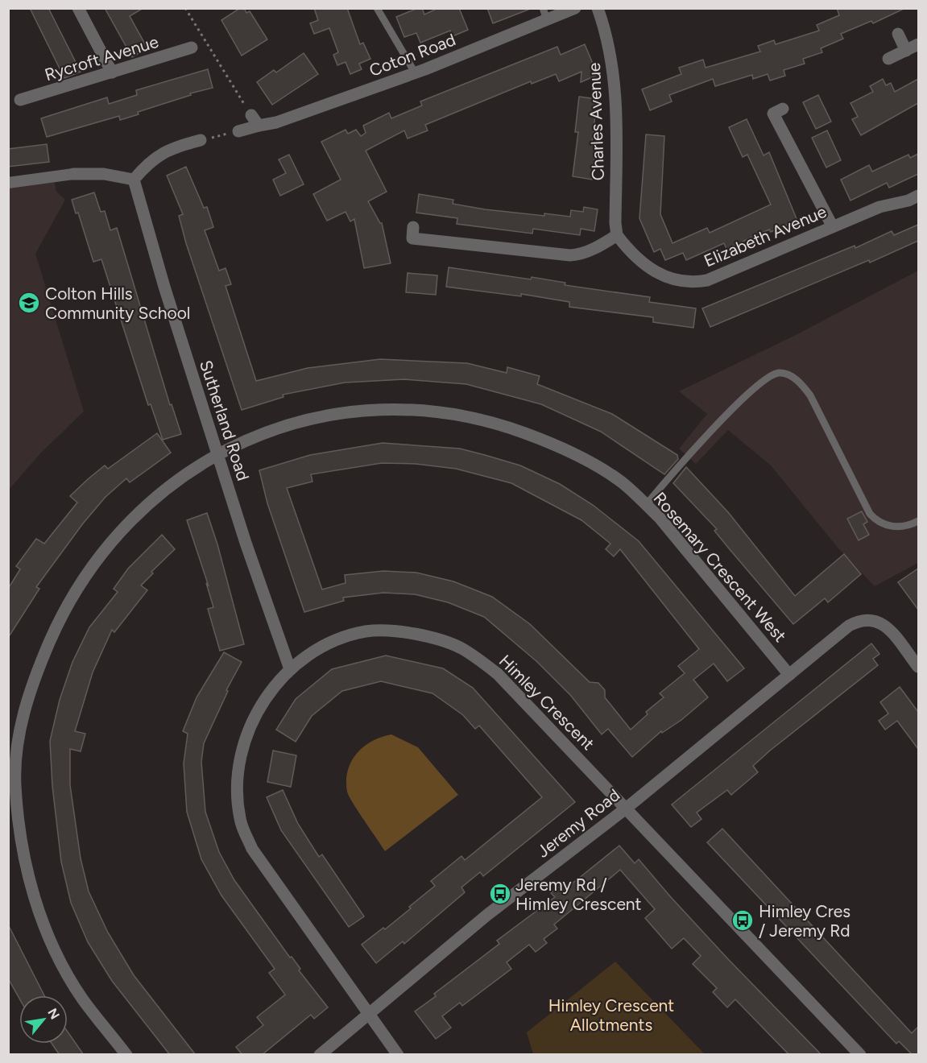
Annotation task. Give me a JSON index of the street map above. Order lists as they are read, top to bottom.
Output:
{
  "streets": {
    "street": [
      "Coton Road",
      "Rycroft Avenue",
      "Charles Avenue",
      "Elizabeth Avenue",
      "Sutherland Road",
      "Rosemary Crescent West",
      "Himley Crescent",
      "Jeremy Road"
    ]
  },
  "crossings": [
    ["Charles Avenue", "Elizabeth Avenue"],
    ["Sutherland Road", "Rosemary Crescent West"],
    ["Sutherland Road", "Himley Crescent"],
    ["Rosemary Crescent West", "Jeremy Road"],
    ["Himley Crescent", "Jeremy Road"]
  ],
  "parks": ["Himley Crescent Allotments"],
  "places": {
    "school or university": ["Colton Hills Community School"],
    "bus stop": ["Jeremy Rd / Himley Crescent", "Himley Cres / Jeremy Rd"]
  },
  "north": "top right"
}
